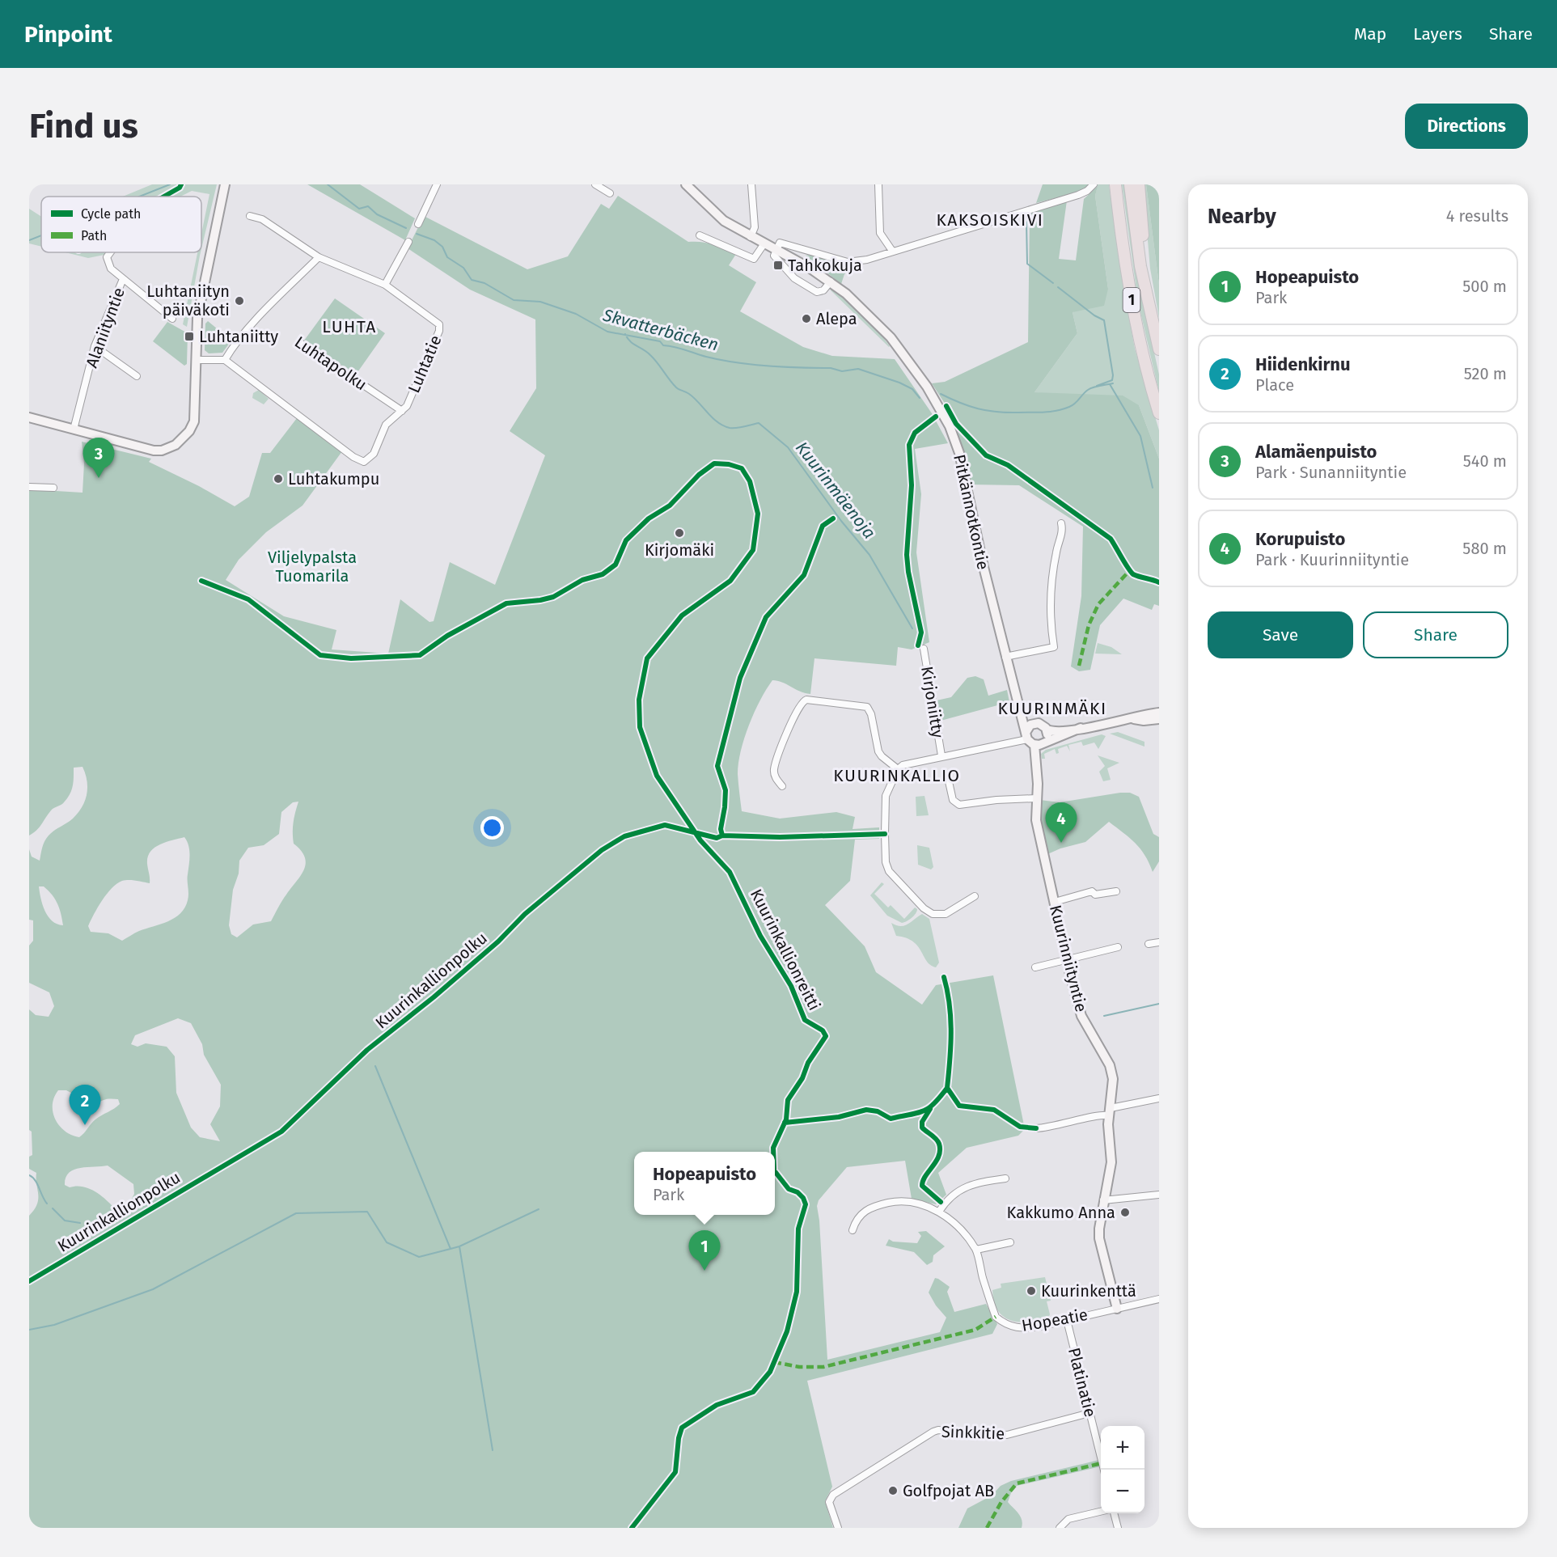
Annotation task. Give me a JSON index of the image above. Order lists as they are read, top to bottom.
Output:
{
  "streets": {
    "highway": ["1"],
    "street": [
      "Alaniityntie",
      "Luhtapolku",
      "Luhtatie",
      "Pitkännotkontie",
      "Kirjoniitty",
      "Kuurinniityntie",
      "Hopeatie",
      "Platinatie",
      "Sinkkitie"
    ],
    "cycle path": ["Kuurinkallionreitti", "Kuurinkallionpolku"]
  },
  "crossings": [
    ["Luhtapolku", "Luhtatie"],
    ["Pitkännotkontie", "Kuurinniityntie"],
    ["Kuurinniityntie", "Hopeatie"],
    ["Hopeatie", "Platinatie"],
    ["Platinatie", "Sinkkitie"]
  ],
  "districts": [
    "KAKSOISKIVI",
    "LUHTA",
    "KUURINMÄKI",
    "KUURINKALLIO"
  ],
  "water": ["Skvatterbäcken", "Kuurinmäenoja"],
  "parks": ["Viljelypalsta Tuomarila"],
  "places": {
    "transit": ["Tahkokuja", "Luhtaniitty"],
    "other": [
      "Luhtaniityn päiväkoti",
      "Alepa",
      "Luhtakumpu",
      "Kirjomäki",
      "Kakkumo Anna",
      "Kuurinkenttä",
      "Golfpojat AB"
    ]
  },
  "legend": ["Cycle path", "Path"],
  "page": {
    "header": "Pinpoint",
    "nav": ["Map", "Layers", "Share"],
    "buttons": [
      "Directions",
      ["Save", "Share"]
    ],
    "title": "Find us",
    "heading": ["Nearby", "4 results"],
    "list": [
      {
        "mark": "1",
        "name": "Hopeapuisto",
        "note": "Park",
        "value": "500 m"
      },
      {
        "mark": "2",
        "name": "Hiidenkirnu",
        "note": "Place",
        "value": "520 m"
      },
      {
        "mark": "3",
        "name": "Alamäenpuisto",
        "note": "Park · Sunanniityntie",
        "value": "540 m"
      },
      {
        "mark": "4",
        "name": "Korupuisto",
        "note": "Park · Kuurinniityntie",
        "value": "580 m"
      }
    ],
    "pins": [
      "3",
      "4",
      "2",
      "1"
    ],
    "popup": ["Hopeapuisto", "Park"],
    "map_buttons": ["+", "−"]
  }
}
